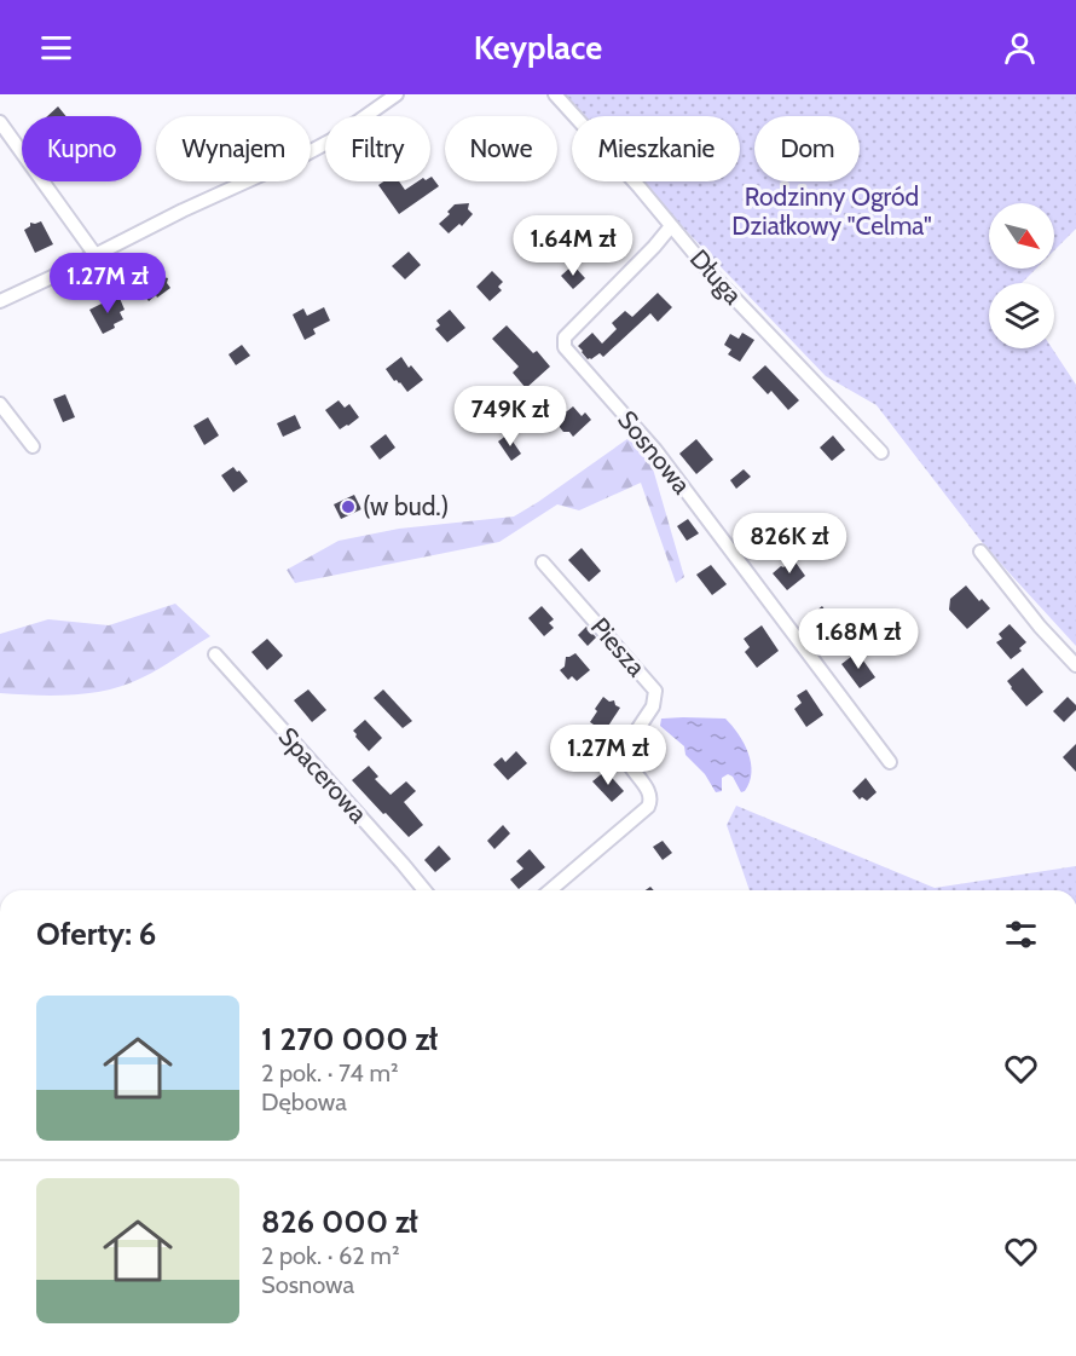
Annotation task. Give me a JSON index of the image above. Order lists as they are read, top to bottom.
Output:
{
  "streets": {
    "street": [
      "Długa",
      "Sosnowa",
      "Piesza",
      "Spacerowa"
    ]
  },
  "crossings": [
    ["Długa", "Sosnowa"]
  ],
  "parks": ["Rodzinny Ogród Działkowy \"Celma\""],
  "places": ["(w bud.)"],
  "north": "bottom right",
  "page": {
    "header": "Keyplace",
    "chip": [
      "Kupno",
      "Wynajem",
      "Filtry",
      "Nowe",
      "Mieszkanie",
      "Dom"
    ],
    "price": [
      "1.64M zł",
      "1.27M zł",
      "749K zł",
      "826K zł",
      "1.68M zł",
      "1.27M zł"
    ],
    "heading": "Oferty: 6",
    "list": [
      {
        "name": "1 270 000 zł",
        "note": "2 pok. · 74 m² · Dębowa"
      },
      {
        "name": "826 000 zł",
        "note": "2 pok. · 62 m² · Sosnowa"
      }
    ]
  }
}
